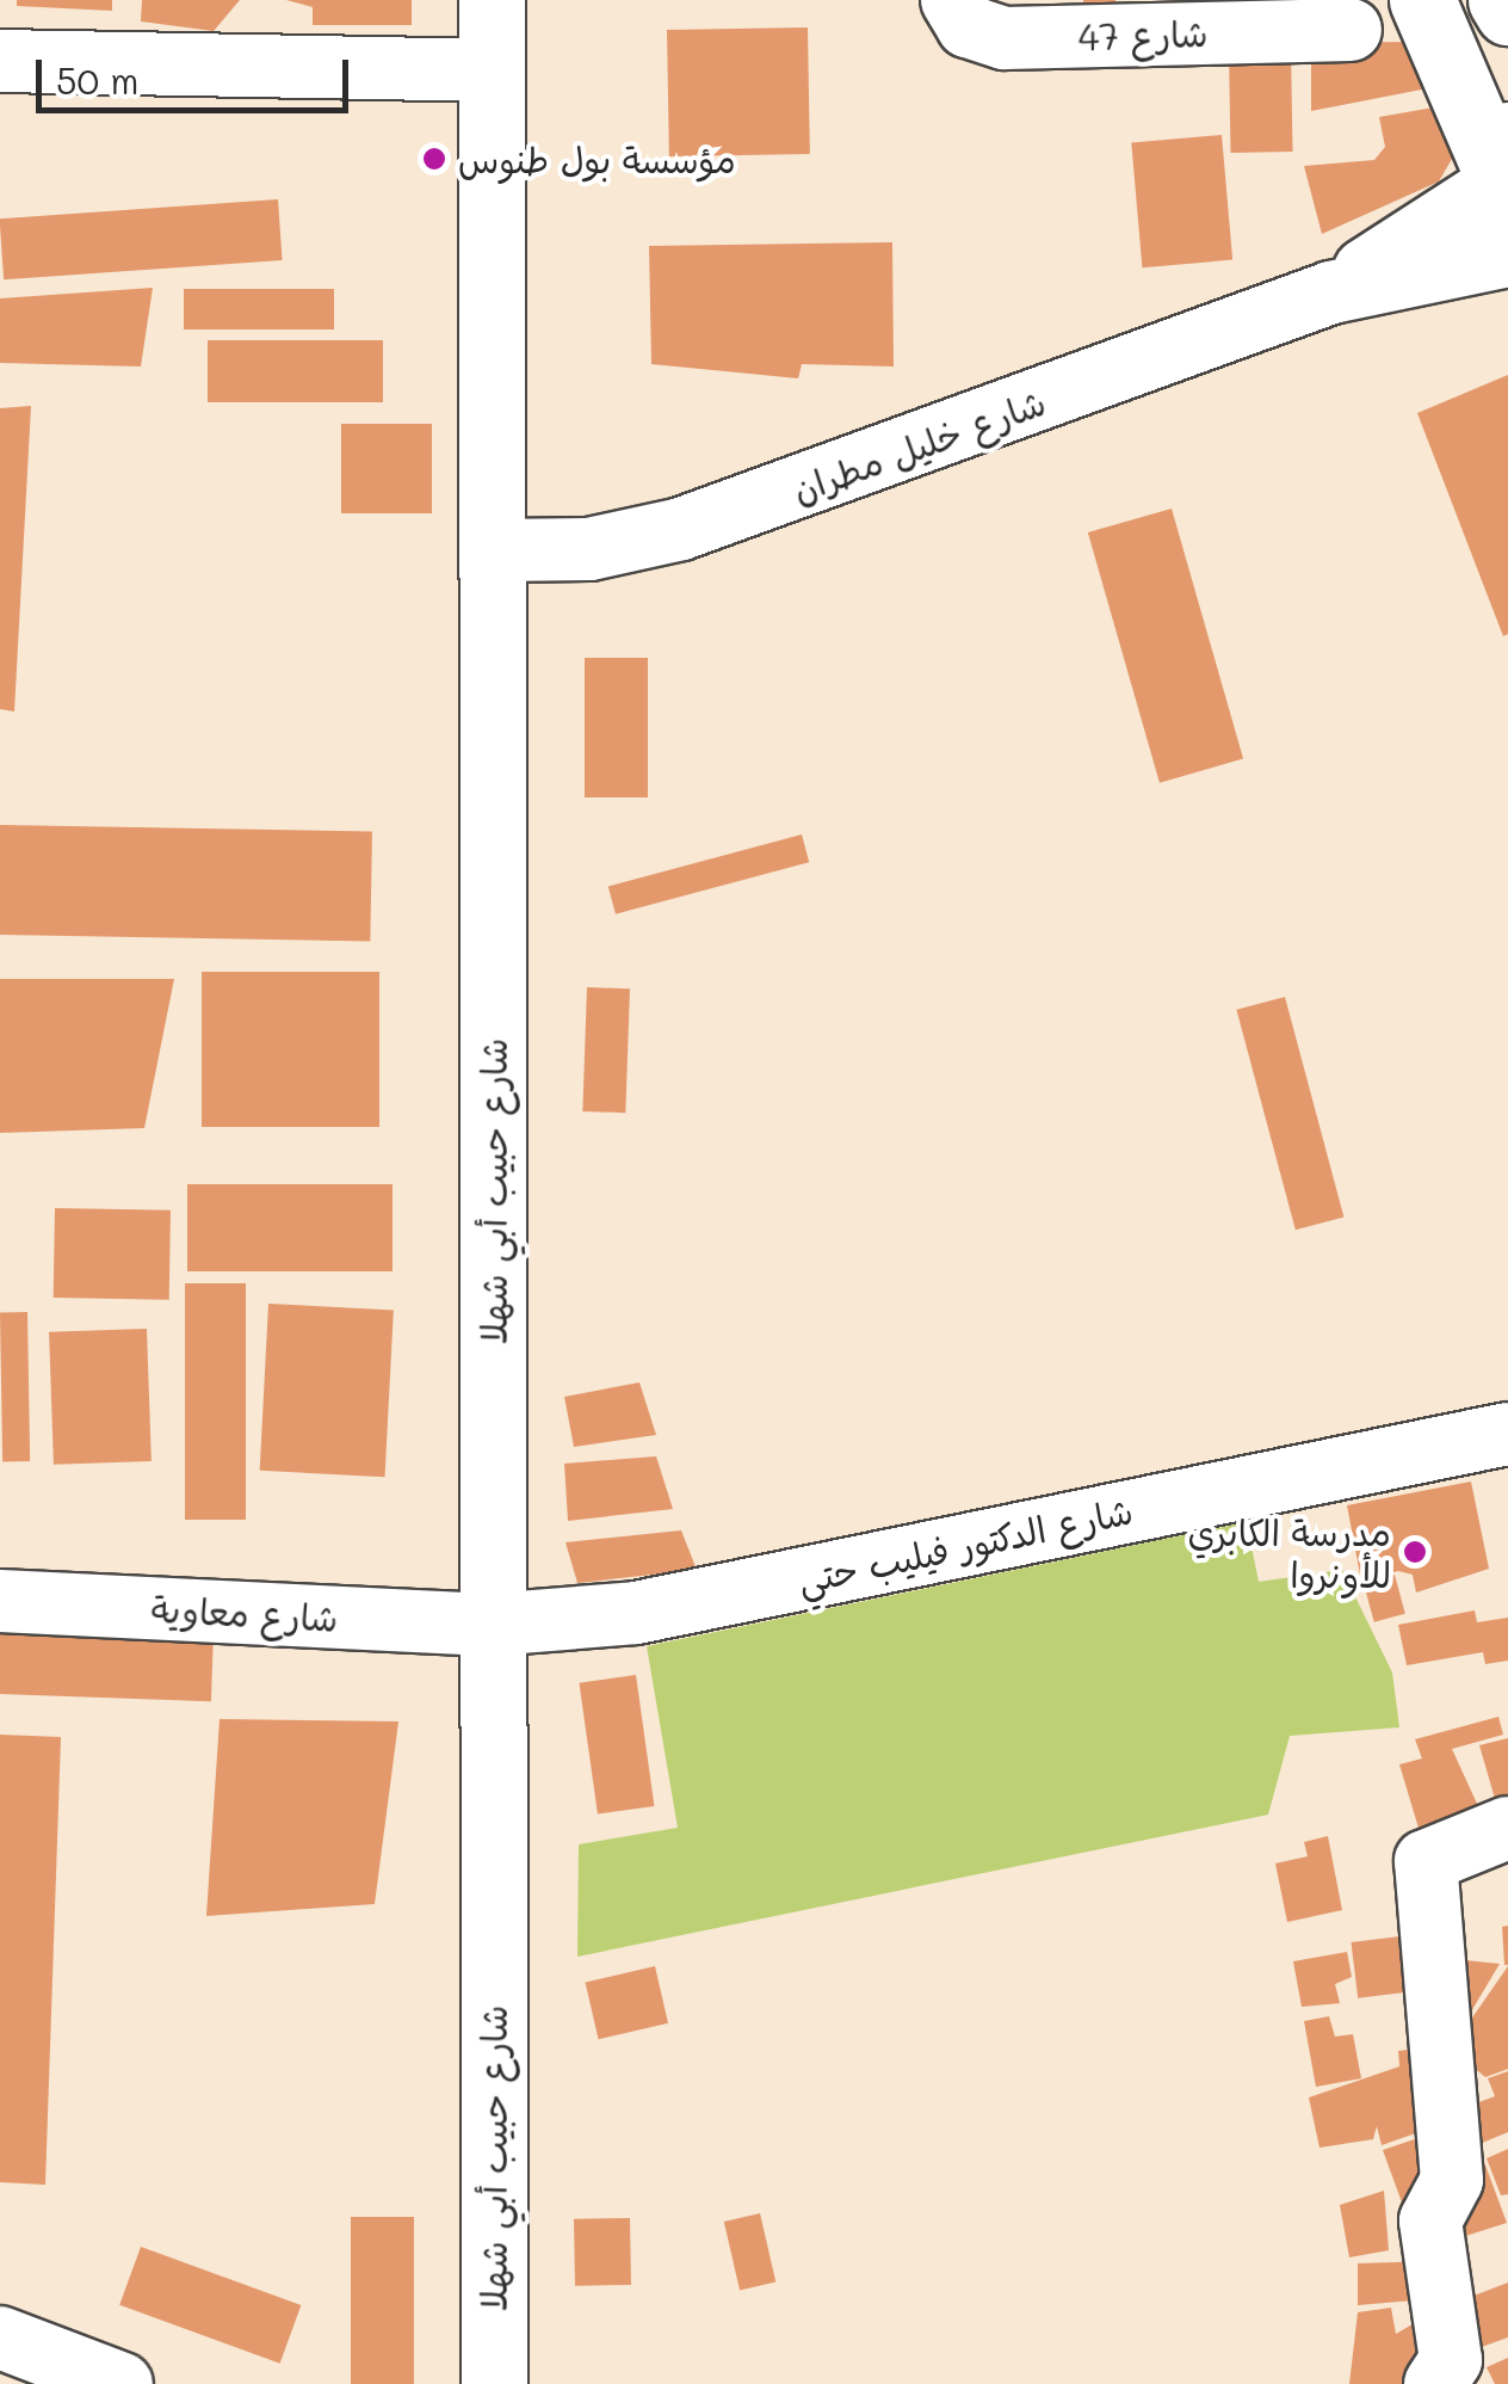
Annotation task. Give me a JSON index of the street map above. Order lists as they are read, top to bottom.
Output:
{
  "streets": {
    "main road": ["شارع حبيب أبي شهلا"],
    "street": [
      "شارع 47",
      "شارع خليل مطران",
      "شارع الدكتور فيليب حتي",
      "شارع معاوية"
    ]
  },
  "crossings": [
    ["شارع خليل مطران", "شارع حبيب أبي شهلا"],
    ["شارع حبيب أبي شهلا", "شارع الدكتور فيليب حتي"],
    ["شارع حبيب أبي شهلا", "شارع معاوية"],
    ["شارع الدكتور فيليب حتي", "شارع معاوية"]
  ],
  "places": ["مؤسسة بول طنوس", "مدرسة الكابري للأونروا"],
  "scale_bar": "50 m"
}
